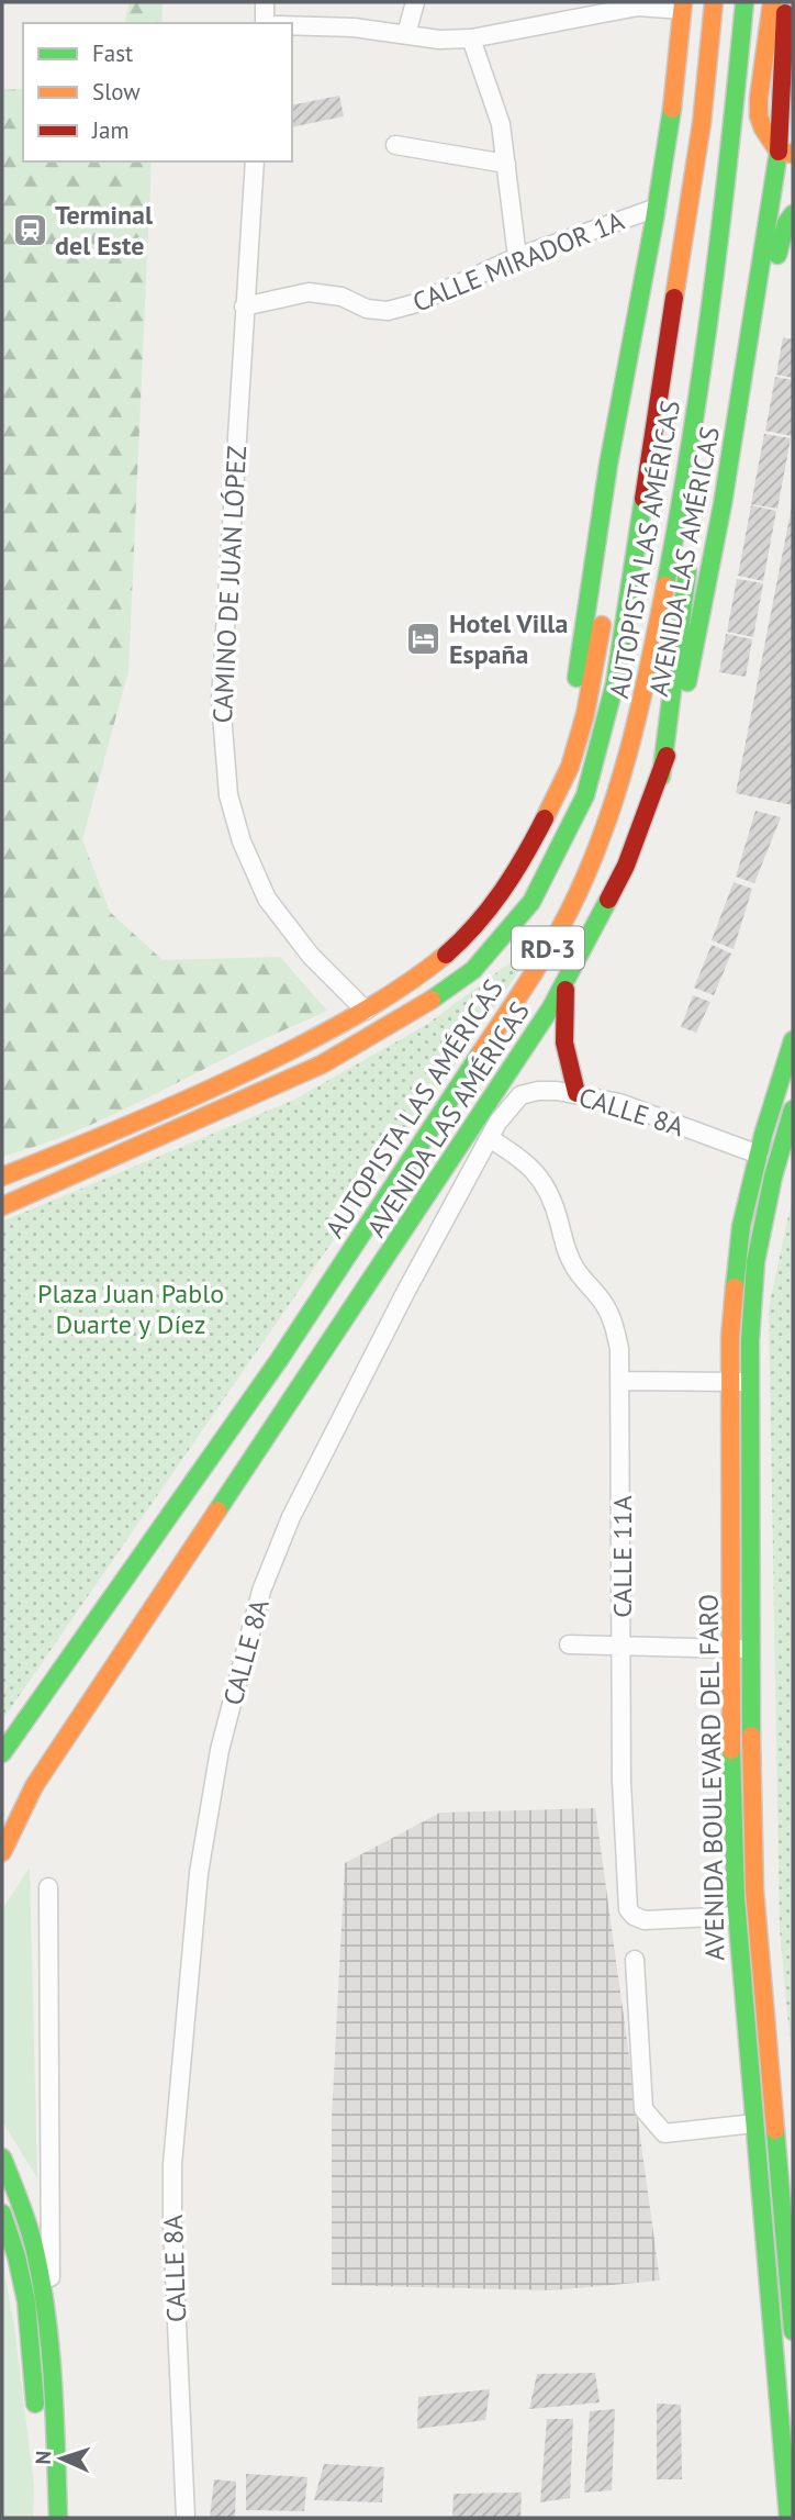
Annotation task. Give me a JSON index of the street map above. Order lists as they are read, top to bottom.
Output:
{
  "streets": {
    "main road": [
      "AUTOPISTA LAS AMÉRICAS",
      "AVENIDA LAS AMÉRICAS",
      "RD-3",
      "AVENIDA BOULEVARD DEL FARO"
    ],
    "street": [
      "CALLE MIRADOR 1A",
      "CAMINO DE JUAN LÓPEZ",
      "CALLE 8A",
      "CALLE 11A"
    ]
  },
  "crossings": [
    ["CALLE MIRADOR 1A", "CAMINO DE JUAN LÓPEZ"],
    ["CALLE 8A", "CALLE 11A"],
    ["CALLE 8A", "AVENIDA BOULEVARD DEL FARO"],
    ["CALLE 11A", "AVENIDA BOULEVARD DEL FARO"]
  ],
  "parks": ["Plaza Juan Pablo Duarte y Díez"],
  "places": {
    "station": ["Terminal del Este"],
    "hotel": ["Hotel Villa España"]
  },
  "legend": ["Fast", "Slow", "Jam"],
  "north": "left"
}
